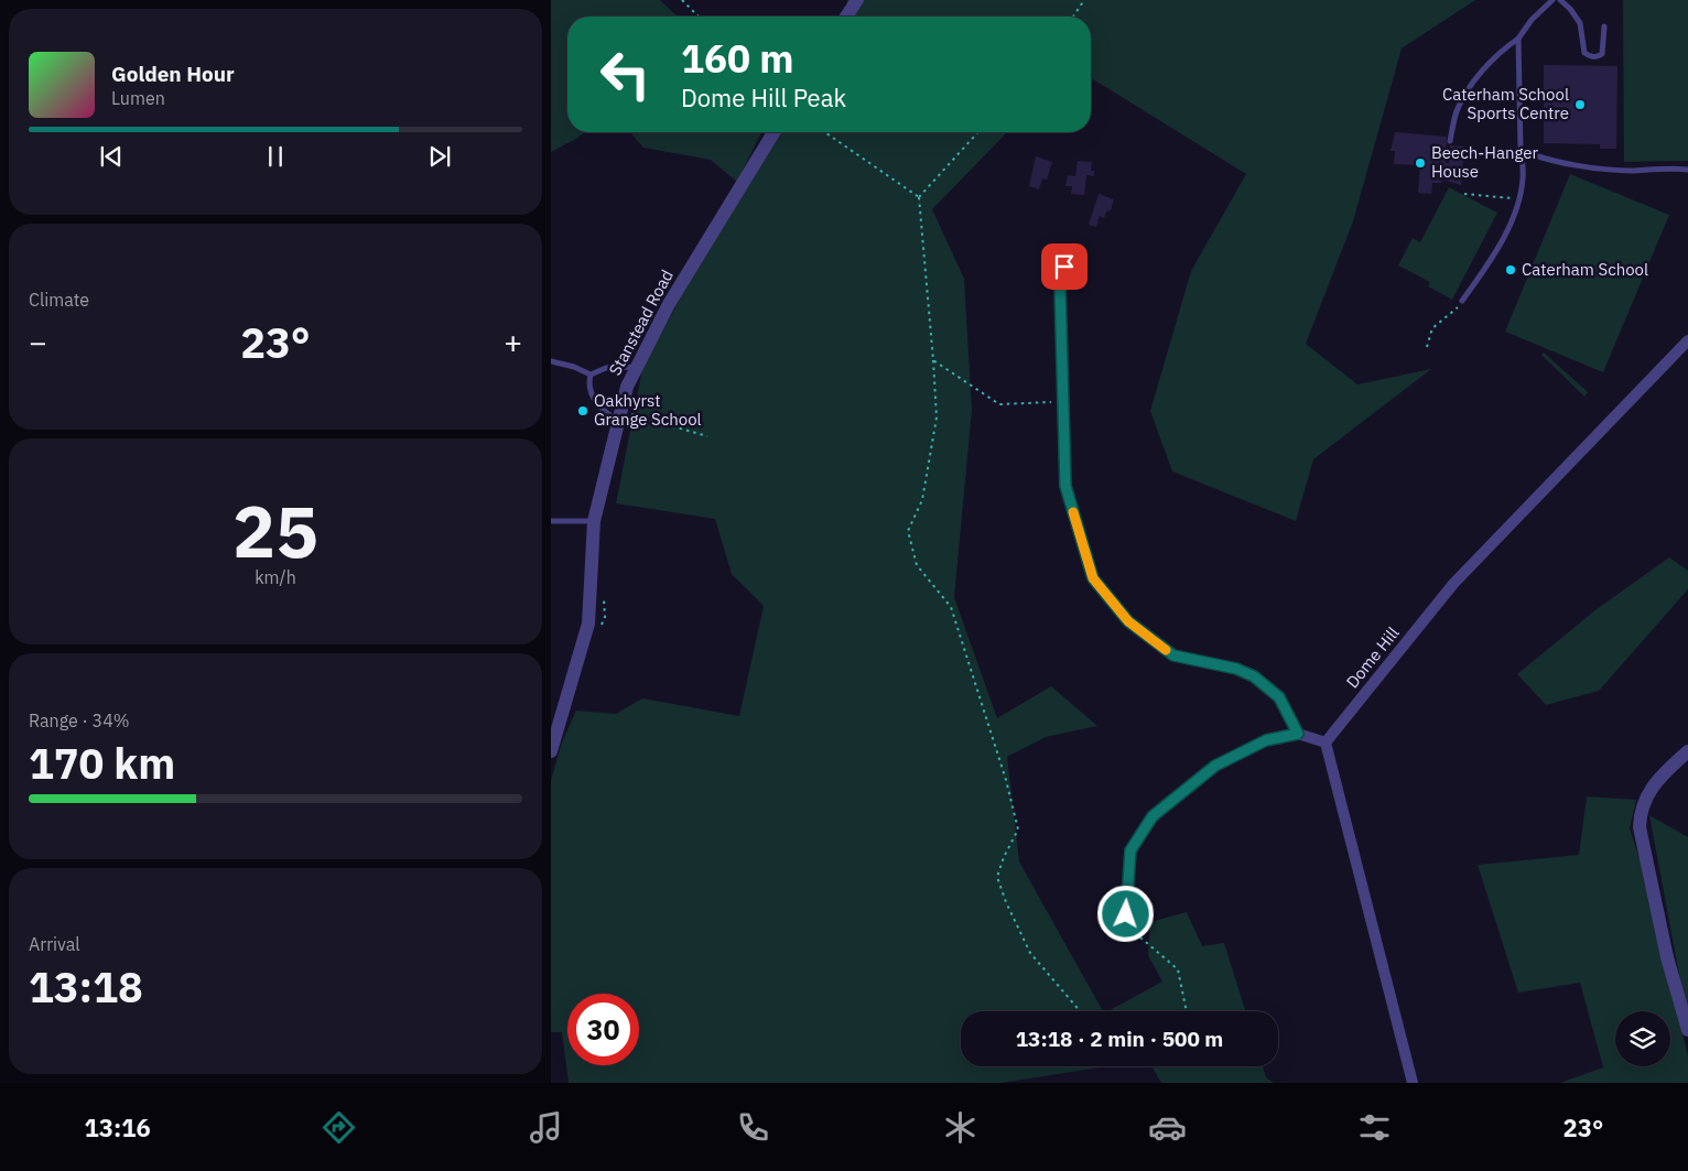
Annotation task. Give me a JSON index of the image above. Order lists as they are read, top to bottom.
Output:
{
  "streets": {
    "street": ["Stanstead Road", "Dome Hill"]
  },
  "places": [
    "Caterham School Sports Centre",
    "Beech-Hanger House",
    "Caterham School",
    "Oakhyrst Grange School"
  ],
  "page": {
    "turn": ["160 m", "Dome Hill Peak"],
    "song": ["Golden Hour", "Lumen"],
    "tile": [
      "Climate",
      ["25", "km/h"],
      ["Range · 34%", "170 km"],
      ["Arrival", "13:18"]
    ],
    "heat": ["−", "23°", "+"],
    "limit": "30",
    "trip": "13:18 · 2 min · 500 m",
    "tabs": ["13:16", "23°"]
  }
}
